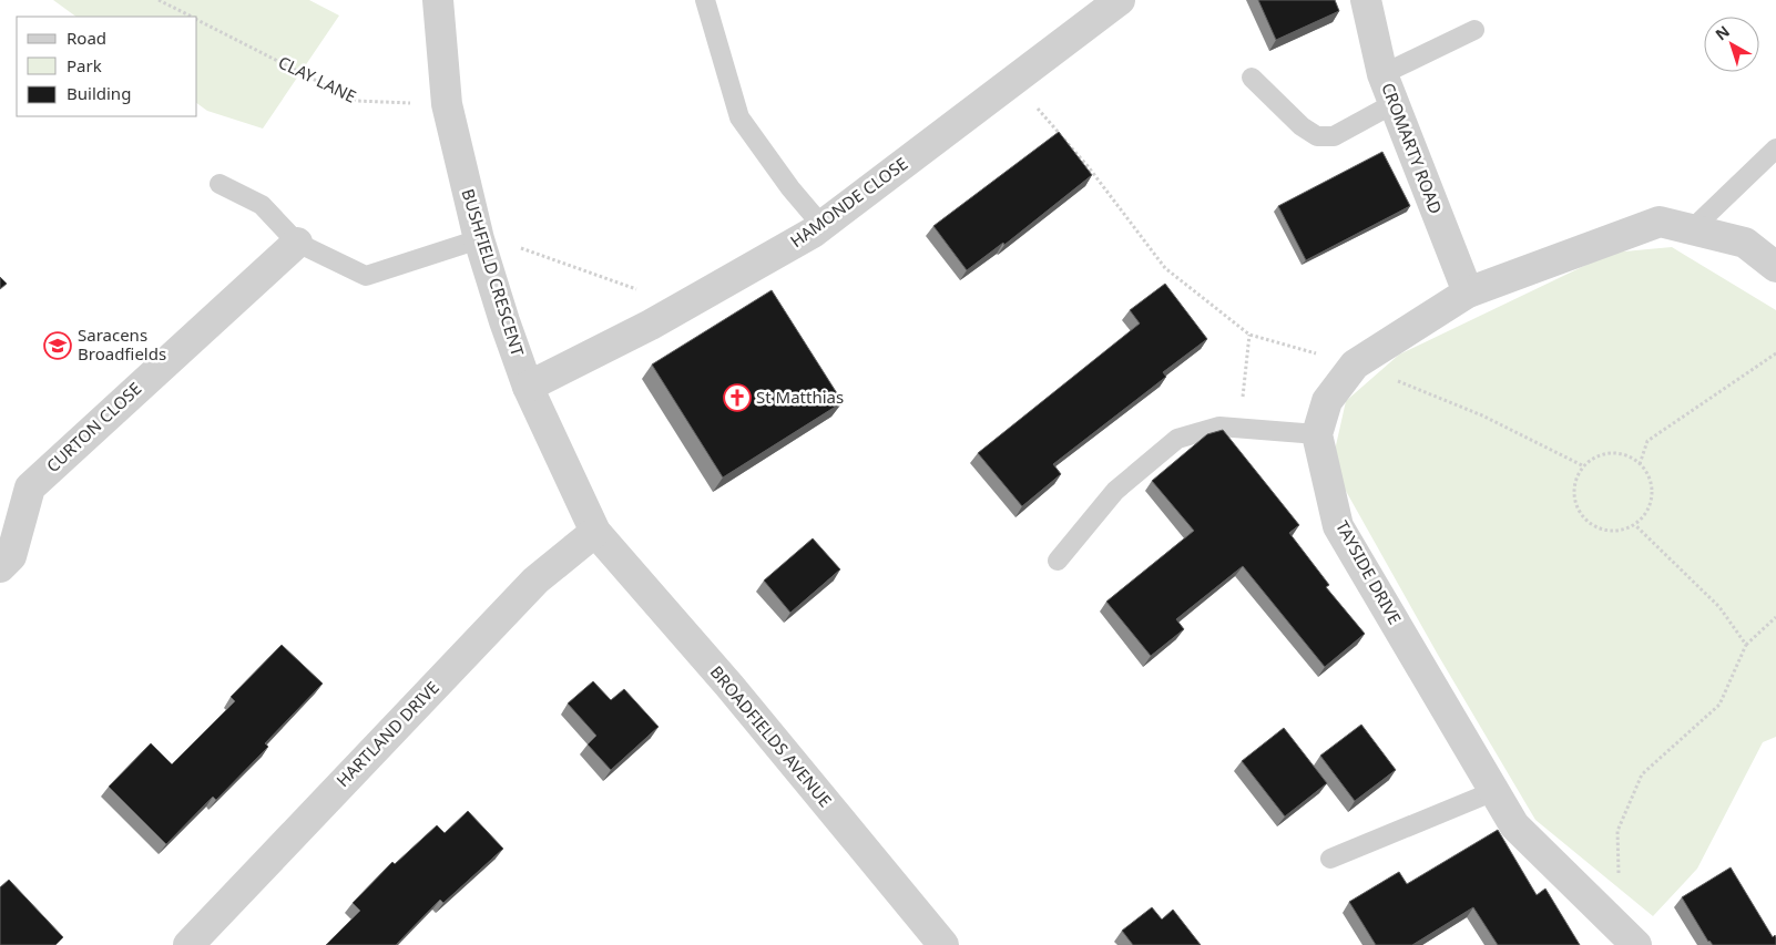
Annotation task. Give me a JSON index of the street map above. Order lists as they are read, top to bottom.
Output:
{
  "streets": {
    "street": [
      "CROMARTY ROAD",
      "HAMONDE CLOSE",
      "BUSHFIELD CRESCENT",
      "CURTON CLOSE",
      "TAYSIDE DRIVE",
      "HARTLAND DRIVE",
      "BROADFIELDS AVENUE"
    ],
    "path": ["CLAY LANE"]
  },
  "crossings": [
    ["CLAY LANE", "BUSHFIELD CRESCENT"],
    ["HAMONDE CLOSE", "BUSHFIELD CRESCENT"],
    ["BUSHFIELD CRESCENT", "HARTLAND DRIVE"],
    ["BUSHFIELD CRESCENT", "BROADFIELDS AVENUE"],
    ["HARTLAND DRIVE", "BROADFIELDS AVENUE"]
  ],
  "places": {
    "school or university": ["Saracens Broadfields"],
    "church": ["St Matthias"]
  },
  "legend": ["Road", "Park", "Building"],
  "north": "top left"
}
